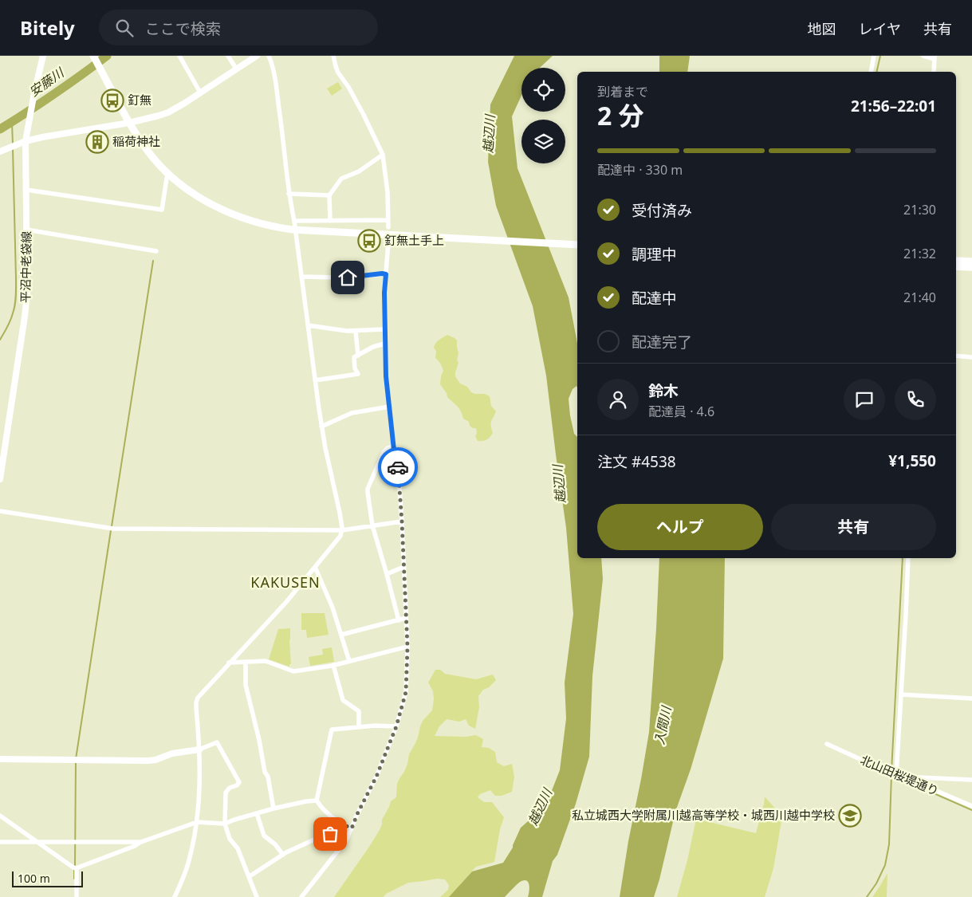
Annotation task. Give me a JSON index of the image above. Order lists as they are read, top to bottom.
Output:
{
  "streets": {
    "street": ["平沼中老袋線", "北山田桜堤通り"]
  },
  "districts": ["KAKUSEN"],
  "water": ["安藤川", "越辺川", "入間川"],
  "places": {
    "bus stop": ["釘無", "釘無土手上"],
    "building": ["稲荷神社"],
    "school or university": ["私立城西大学附属川越高等学校・城西川越中学校"]
  },
  "scale_bar": "100 m",
  "page": {
    "header": "Bitely",
    "search": "ここで検索",
    "nav": ["地図", "レイヤ", "共有"],
    "heading": ["2 分", "到着まで", "21:56–22:01"],
    "panel": [
      "鈴木",
      "配達員 · 4.6",
      "注文 #4538",
      "¥1,550"
    ],
    "bar": "配達中 · 330 m",
    "list": [
      ["受付済み", "21:30"],
      ["調理中", "21:32"],
      ["配達中", "21:40"],
      "配達完了"
    ],
    "buttons": ["ヘルプ", "共有"],
    "scale": "100 m"
  }
}
